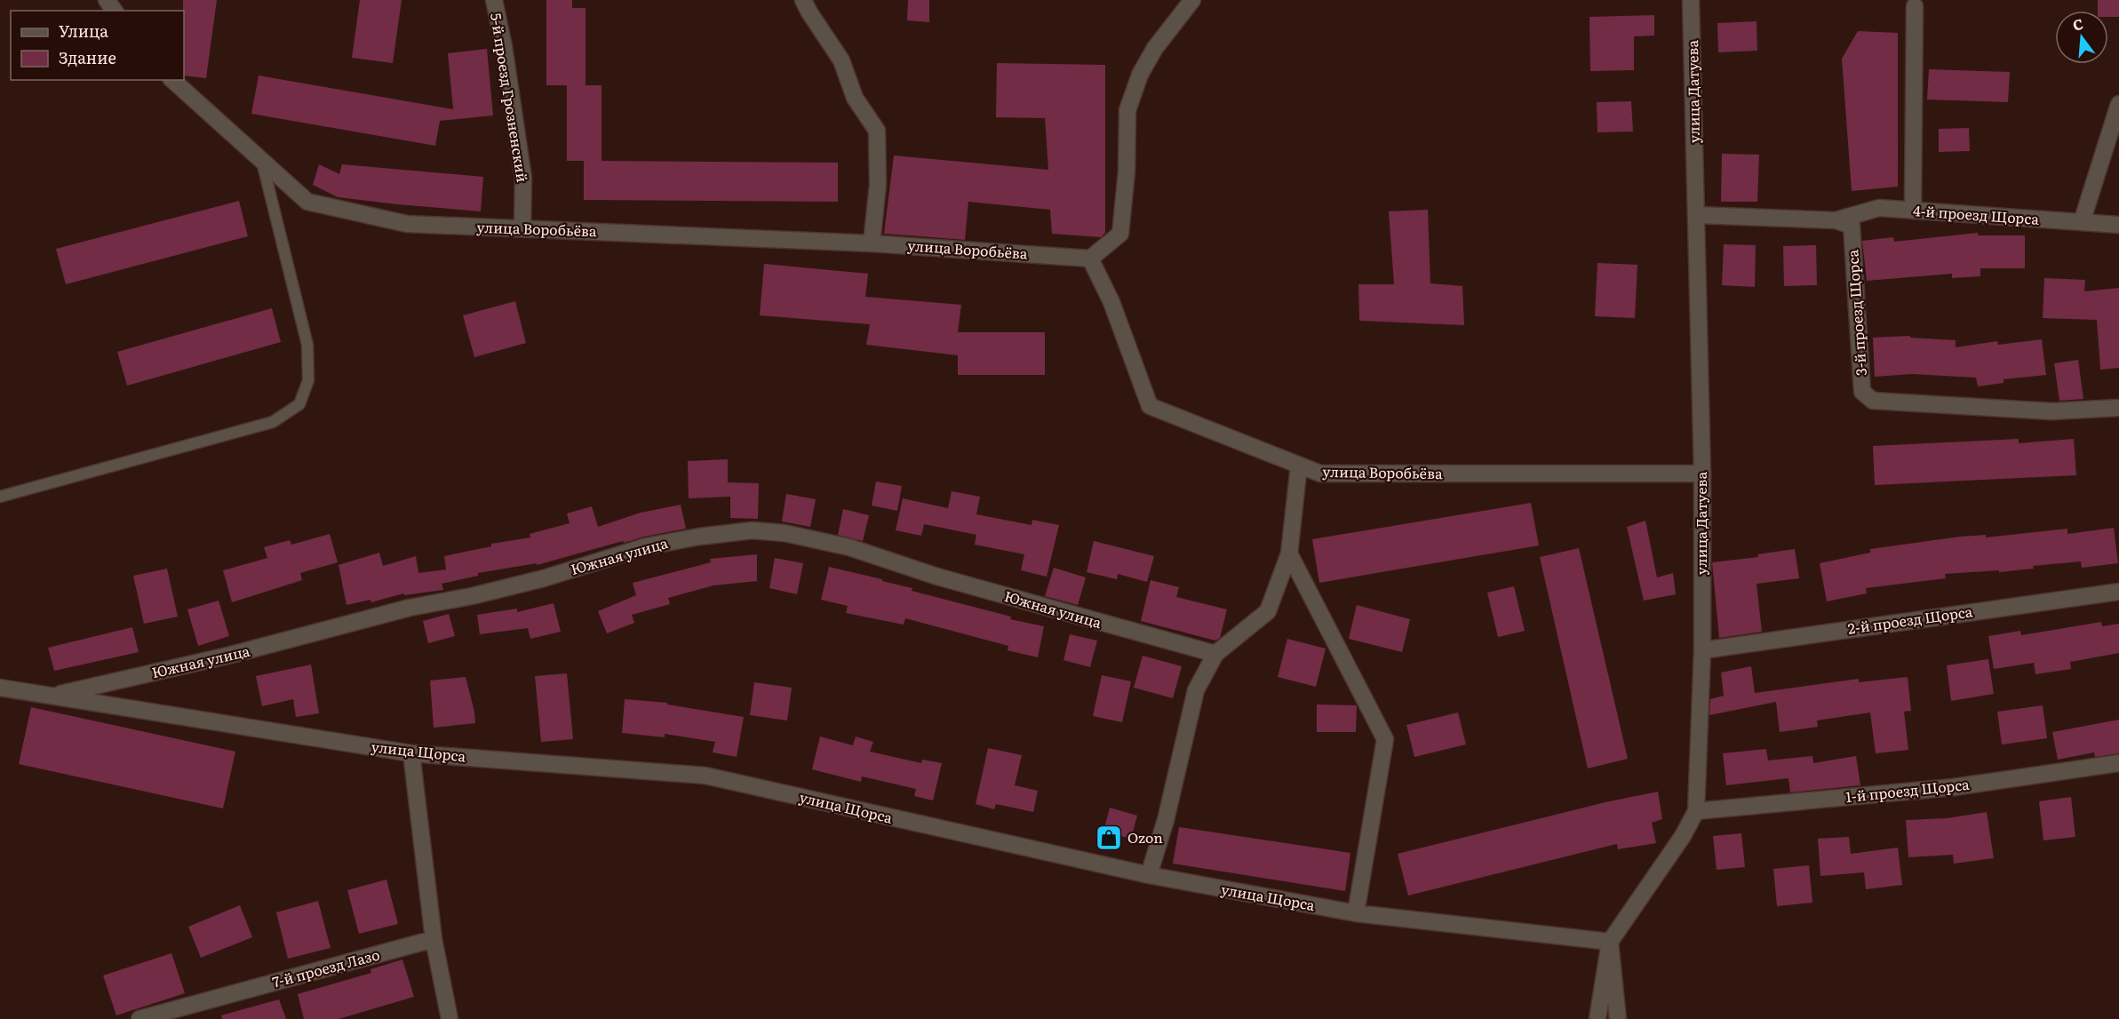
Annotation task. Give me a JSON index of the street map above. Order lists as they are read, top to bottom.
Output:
{
  "streets": {
    "street": [
      "улица Датуева",
      "5-й проезд Грозненский",
      "4-й проезд Щорса",
      "улица Воробьёва",
      "3-й проезд Щорса",
      "Южная улица",
      "2-й проезд Щорса",
      "улица Щорса",
      "1-й проезд Щорса",
      "7-й проезд Лазо"
    ]
  },
  "crossings": [
    ["улица Датуева", "улица Воробьёва"],
    ["улица Датуева", "2-й проезд Щорса"],
    ["улица Датуева", "улица Щорса"],
    ["улица Датуева", "1-й проезд Щорса"],
    ["5-й проезд Грозненский", "улица Воробьёва"],
    ["4-й проезд Щорса", "3-й проезд Щорса"],
    ["Южная улица", "улица Щорса"]
  ],
  "places": {
    "shop": ["Ozon"]
  },
  "legend": ["Улица", "Здание"],
  "north": "top"
}
